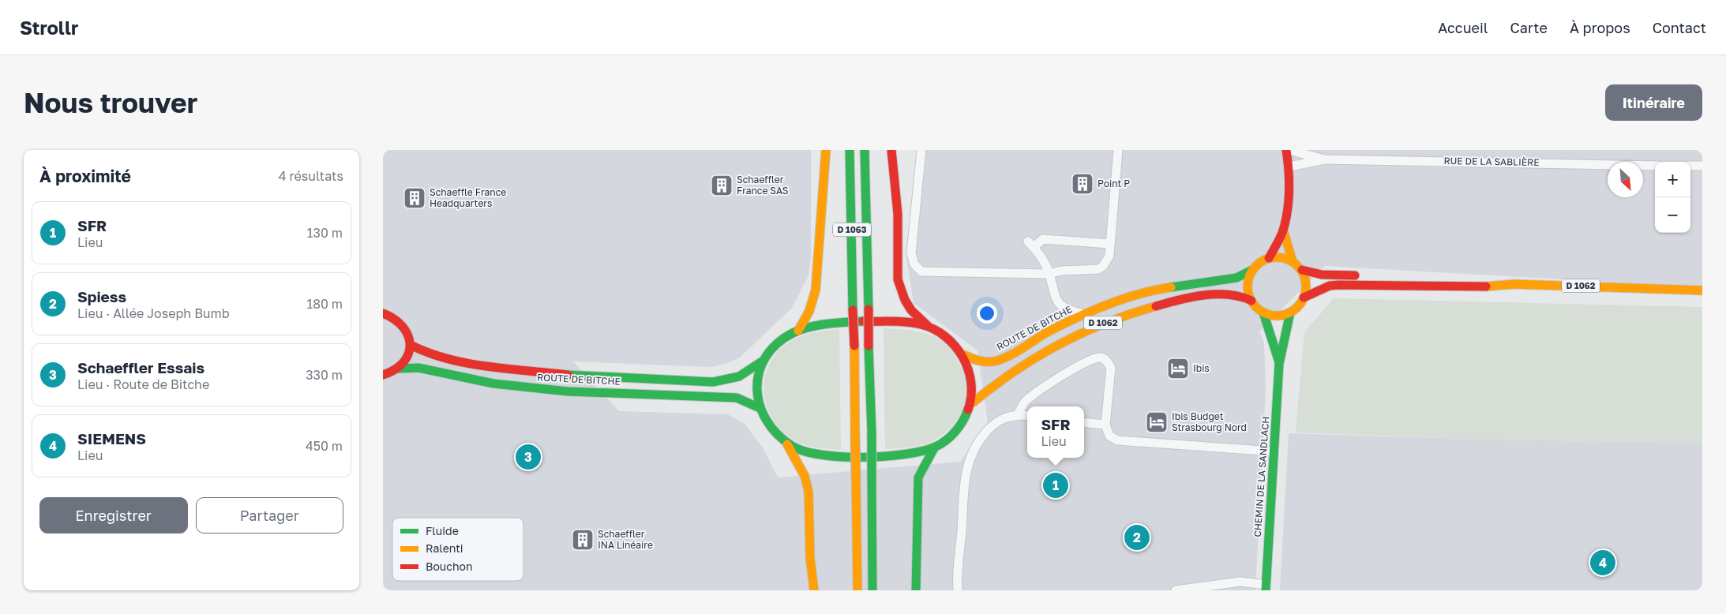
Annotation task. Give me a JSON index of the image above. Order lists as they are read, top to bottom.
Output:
{
  "streets": {
    "main road": [
      "D 1063",
      "D 1062",
      "ROUTE DE BITCHE",
      "CHEMIN DE LA SANDLACH"
    ],
    "street": ["RUE DE LA SABLIÈRE"]
  },
  "crossings": [
    ["D 1062", "ROUTE DE BITCHE"],
    ["D 1062", "CHEMIN DE LA SANDLACH"],
    ["ROUTE DE BITCHE", "CHEMIN DE LA SANDLACH"]
  ],
  "places": {
    "building": [
      "Point P",
      "Schaeffler France SAS",
      "Schaeffle France Headquarters",
      "Schaeffler INA Linéaire"
    ],
    "hotel": ["Ibis", "Ibis Budget Strasbourg Nord"]
  },
  "legend": ["Fluide", "Ralenti", "Bouchon"],
  "north": "bottom right",
  "page": {
    "header": "Strollr",
    "nav": [
      "Accueil",
      "Carte",
      "À propos",
      "Contact"
    ],
    "buttons": [
      "Itinéraire",
      ["Enregistrer", "Partager"]
    ],
    "title": "Nous trouver",
    "heading": ["À proximité", "4 résultats"],
    "map_buttons": ["+", "−"],
    "list": [
      {
        "mark": "1",
        "name": "SFR",
        "note": "Lieu",
        "value": "130 m"
      },
      {
        "mark": "2",
        "name": "Spiess",
        "note": "Lieu · Allée Joseph Bumb",
        "value": "180 m"
      },
      {
        "mark": "3",
        "name": "Schaeffler Essais",
        "note": "Lieu · Route de Bitche",
        "value": "330 m"
      },
      {
        "mark": "4",
        "name": "SIEMENS",
        "note": "Lieu",
        "value": "450 m"
      }
    ],
    "popup": ["SFR", "Lieu"],
    "pins": [
      "3",
      "1",
      "2",
      "4"
    ]
  }
}
